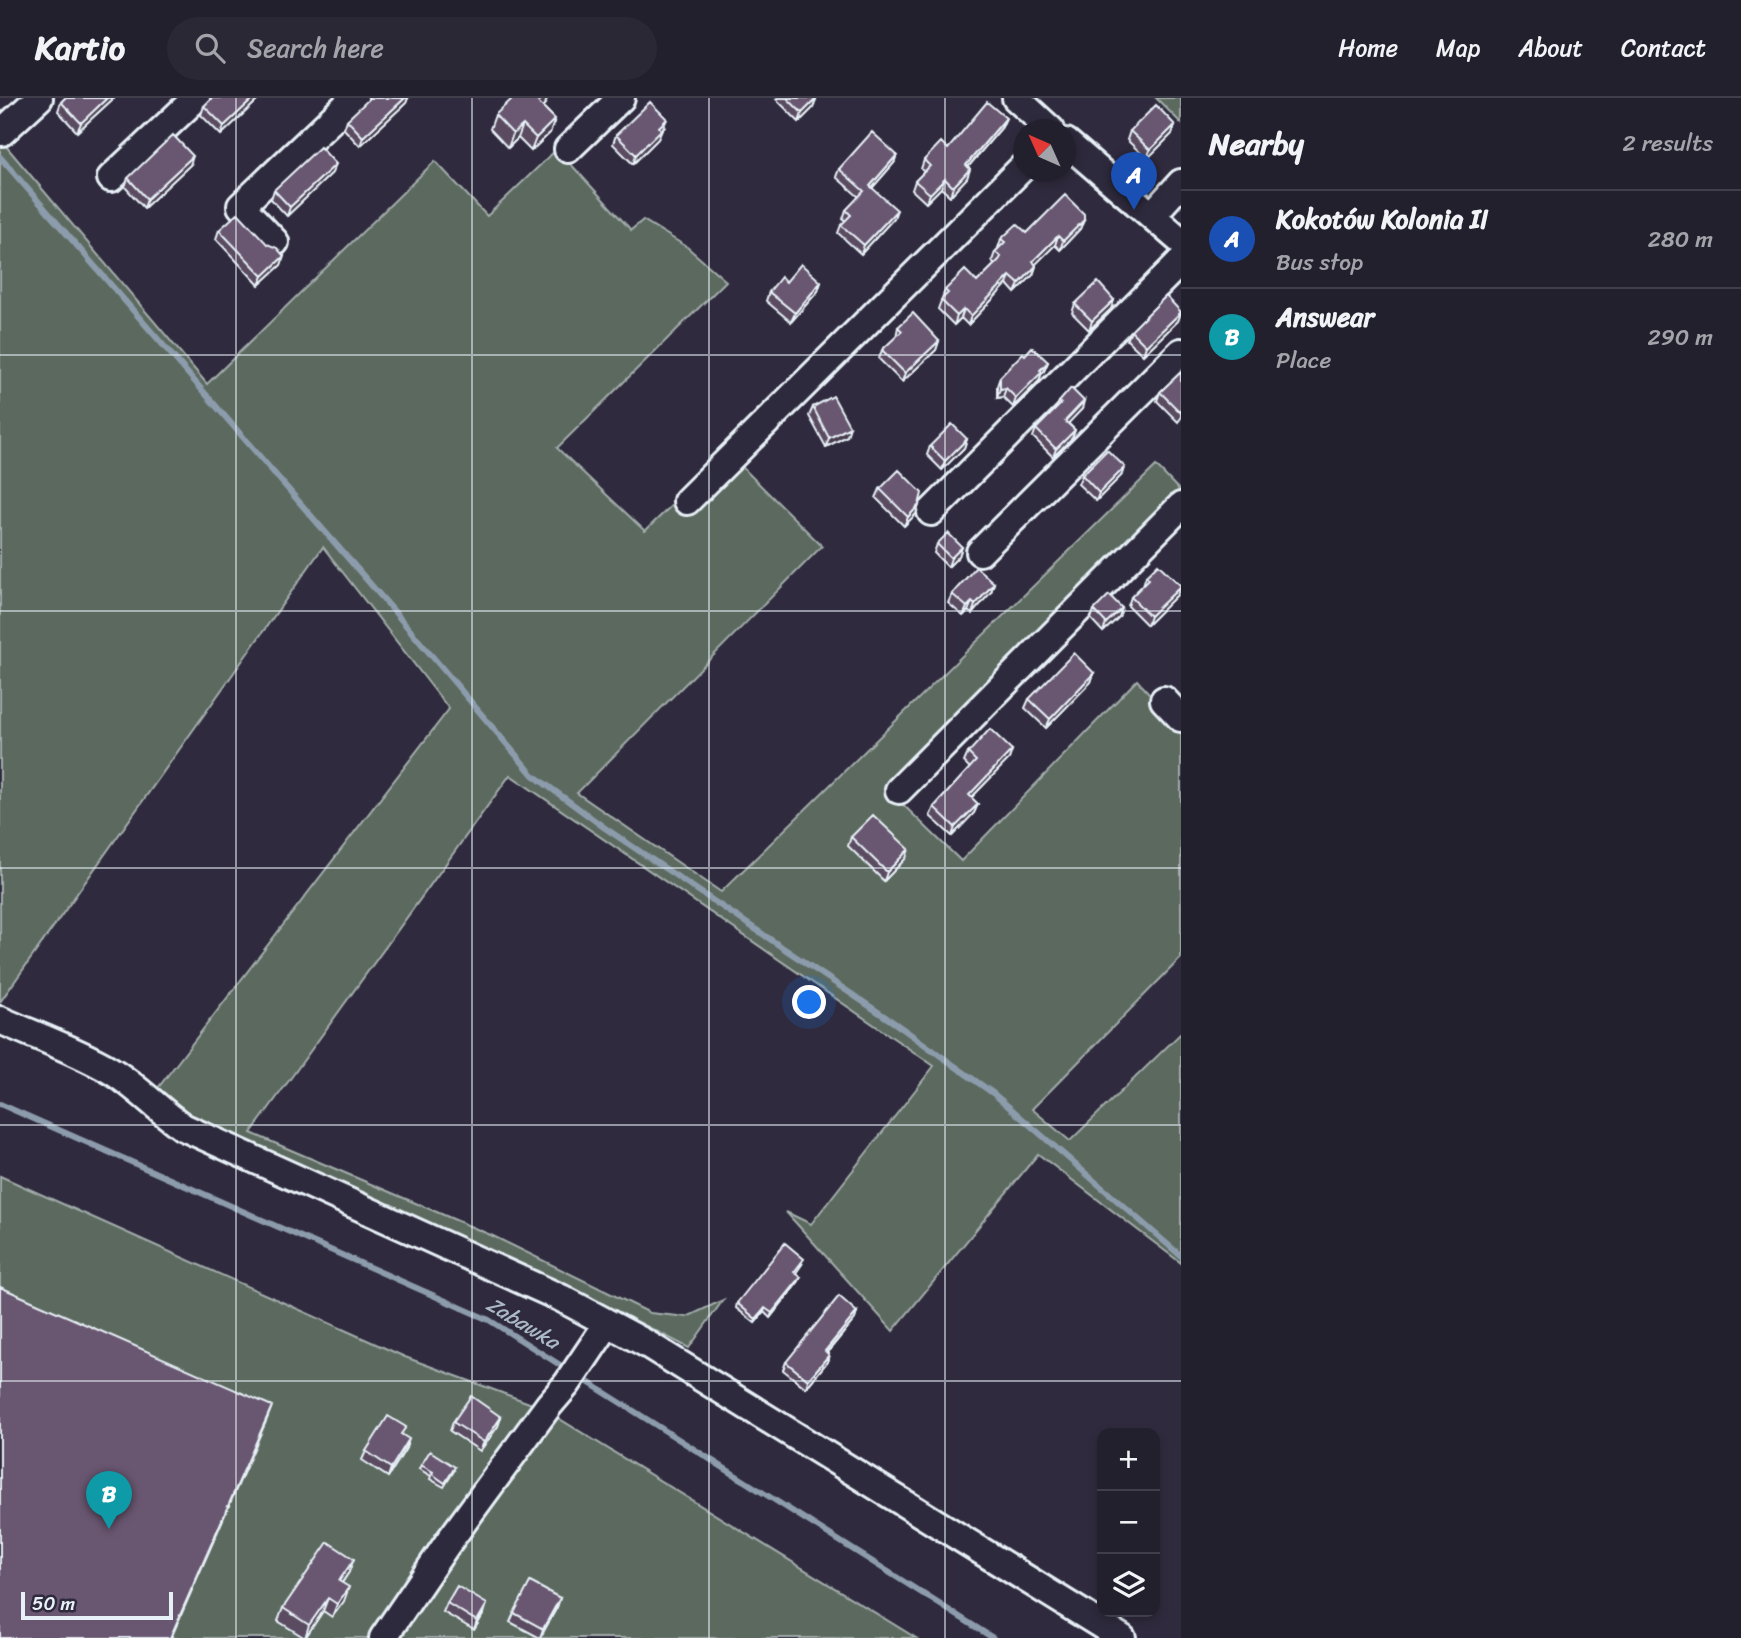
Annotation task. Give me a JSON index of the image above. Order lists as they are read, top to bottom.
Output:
{
  "water": ["Zabawka"],
  "scale_bar": "50 m",
  "north": "top left",
  "page": {
    "header": "Kartio",
    "search": "Search here",
    "nav": [
      "Home",
      "Map",
      "About",
      "Contact"
    ],
    "heading": ["Nearby", "2 results"],
    "pins": ["A", "B"],
    "list": [
      {
        "mark": "A",
        "name": "Kokotów Kolonia II",
        "note": "Bus stop",
        "value": "280 m"
      },
      {
        "mark": "B",
        "name": "Answear",
        "note": "Place",
        "value": "290 m"
      }
    ],
    "map_buttons": ["+", "−"],
    "scale": "50 m"
  }
}
